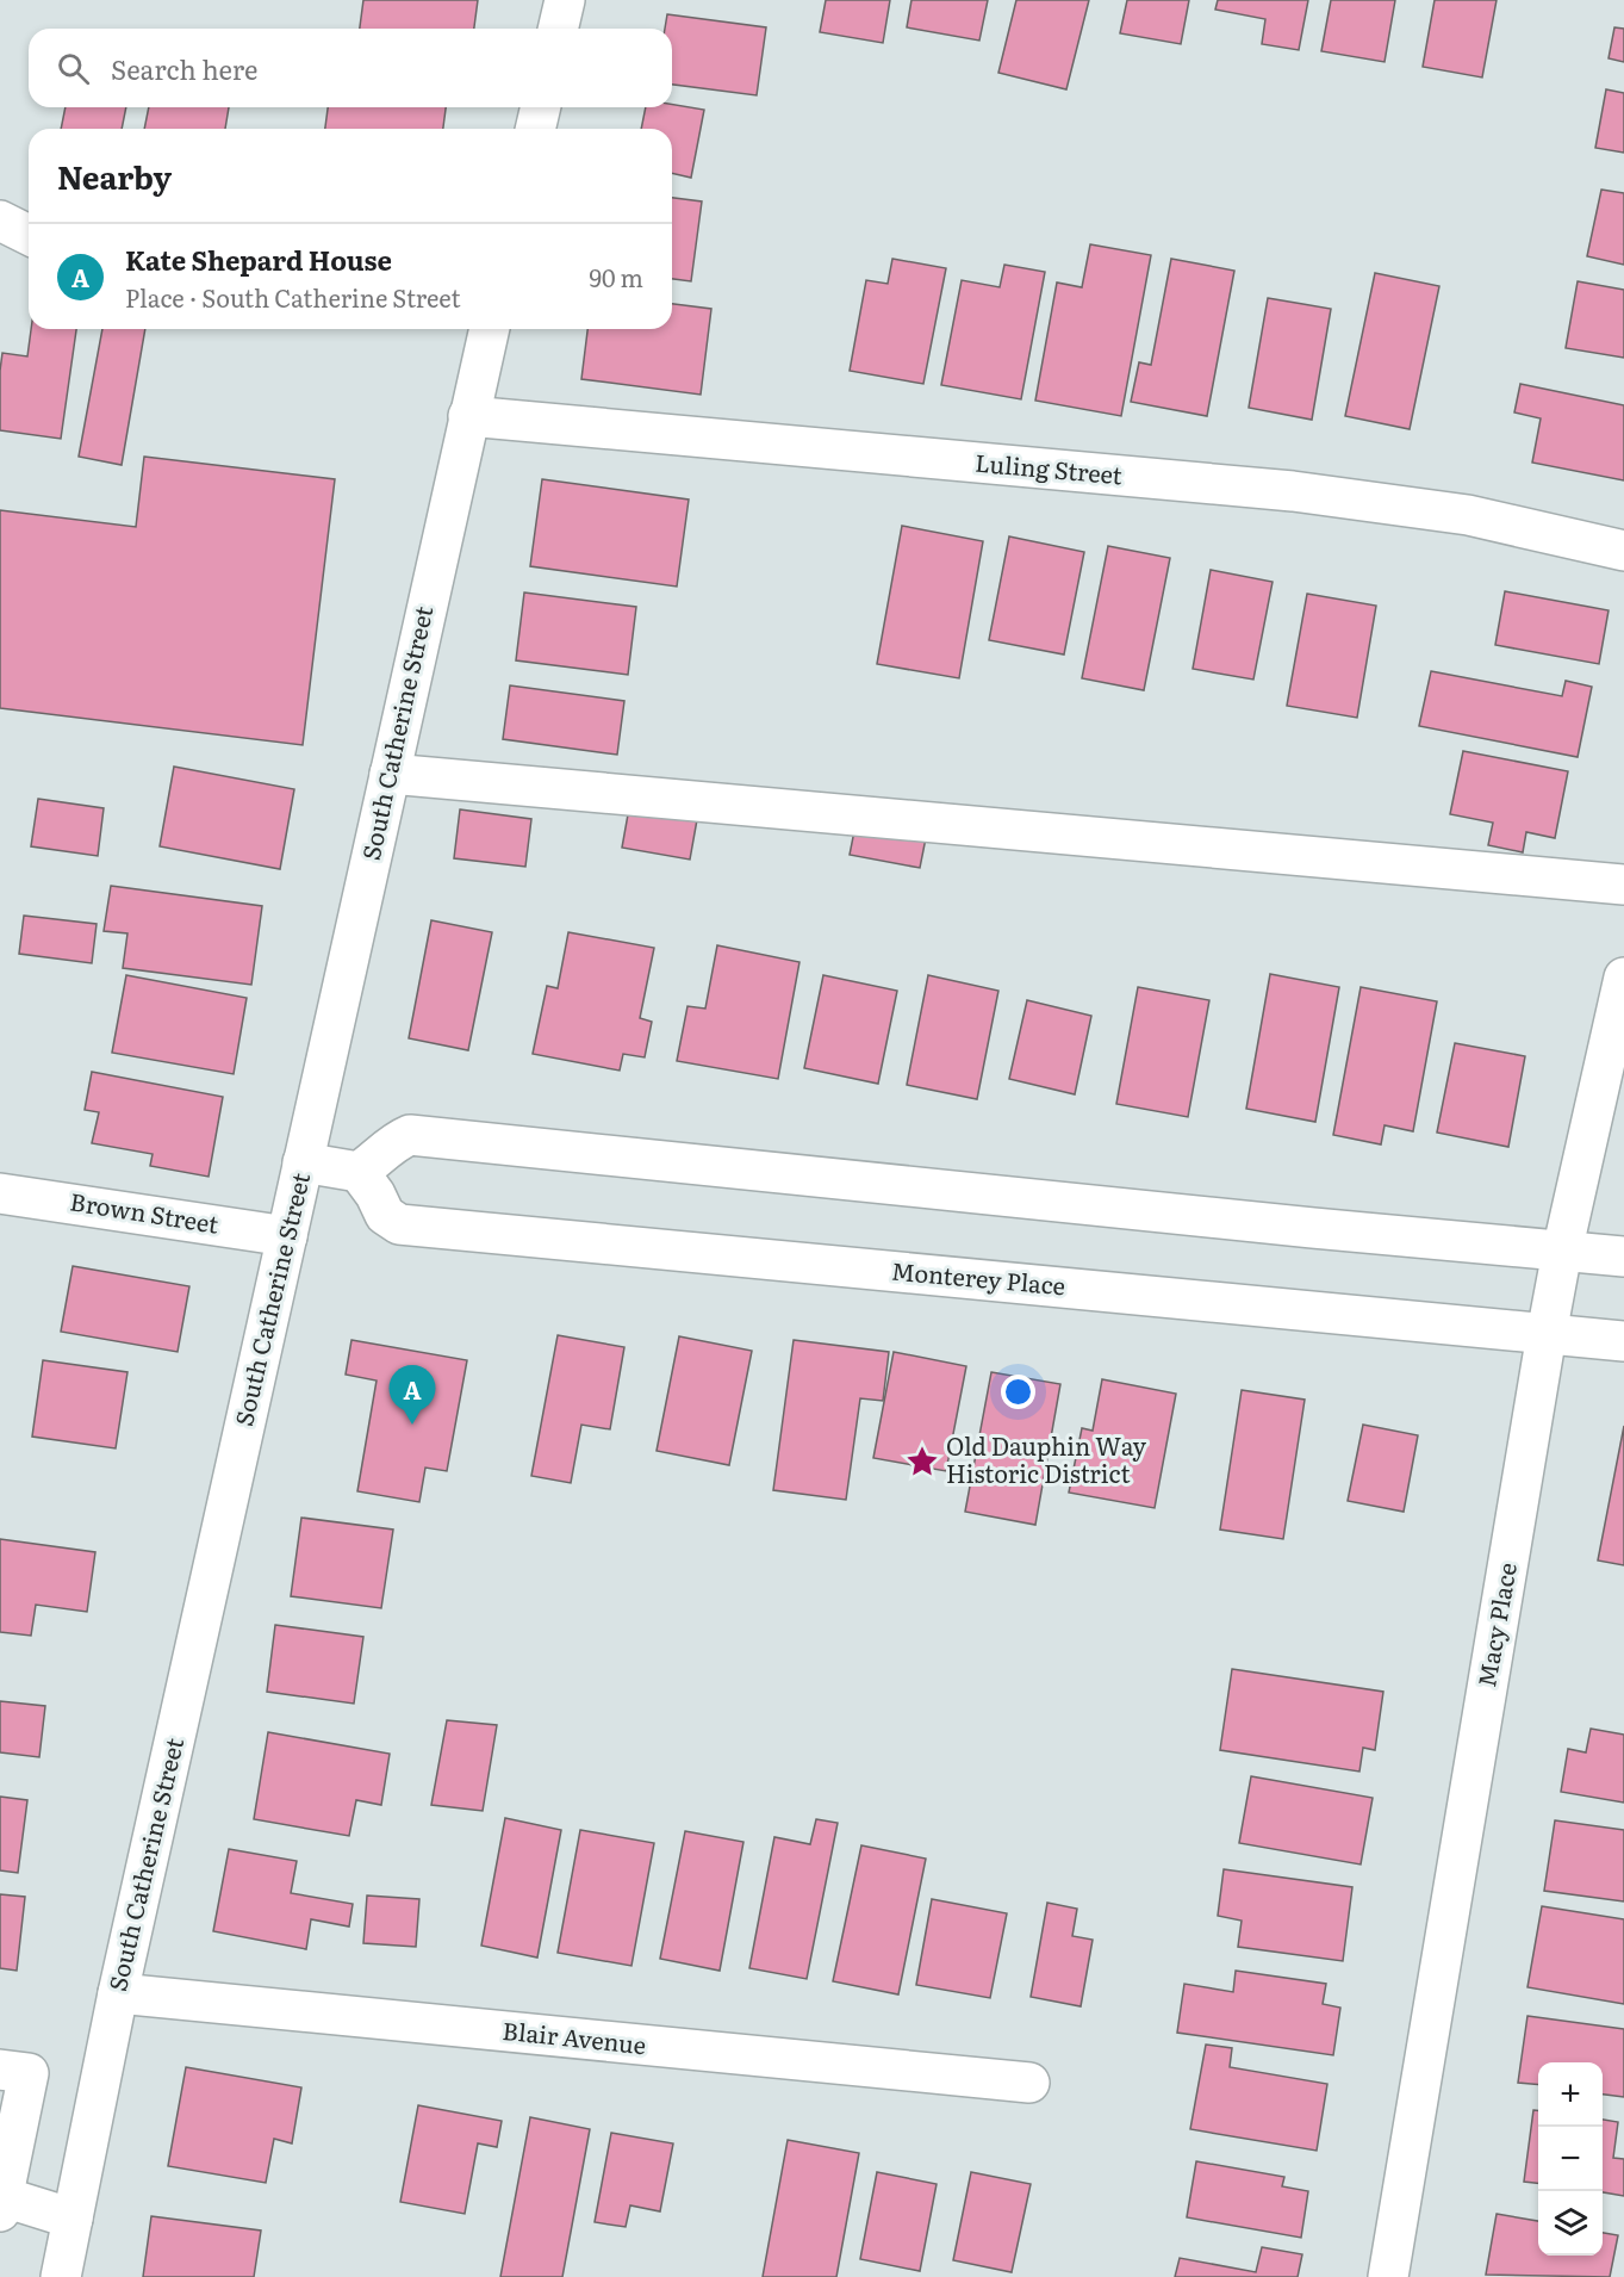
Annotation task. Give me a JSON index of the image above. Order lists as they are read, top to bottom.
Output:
{
  "streets": {
    "street": [
      "Luling Street",
      "South Catherine Street",
      "Brown Street",
      "Monterey Place",
      "Macy Place",
      "Blair Avenue"
    ]
  },
  "crossings": [
    ["Luling Street", "South Catherine Street"],
    ["South Catherine Street", "Brown Street"],
    ["South Catherine Street", "Blair Avenue"],
    ["Monterey Place", "Macy Place"]
  ],
  "places": {
    "place": ["Old Dauphin Way Historic District"]
  },
  "page": {
    "search": "Search here",
    "heading": "Nearby",
    "list": [
      {
        "mark": "A",
        "name": "Kate Shepard House",
        "note": "Place · South Catherine Street",
        "value": "90 m"
      }
    ],
    "pins": "A",
    "map_buttons": ["+", "−"]
  }
}
